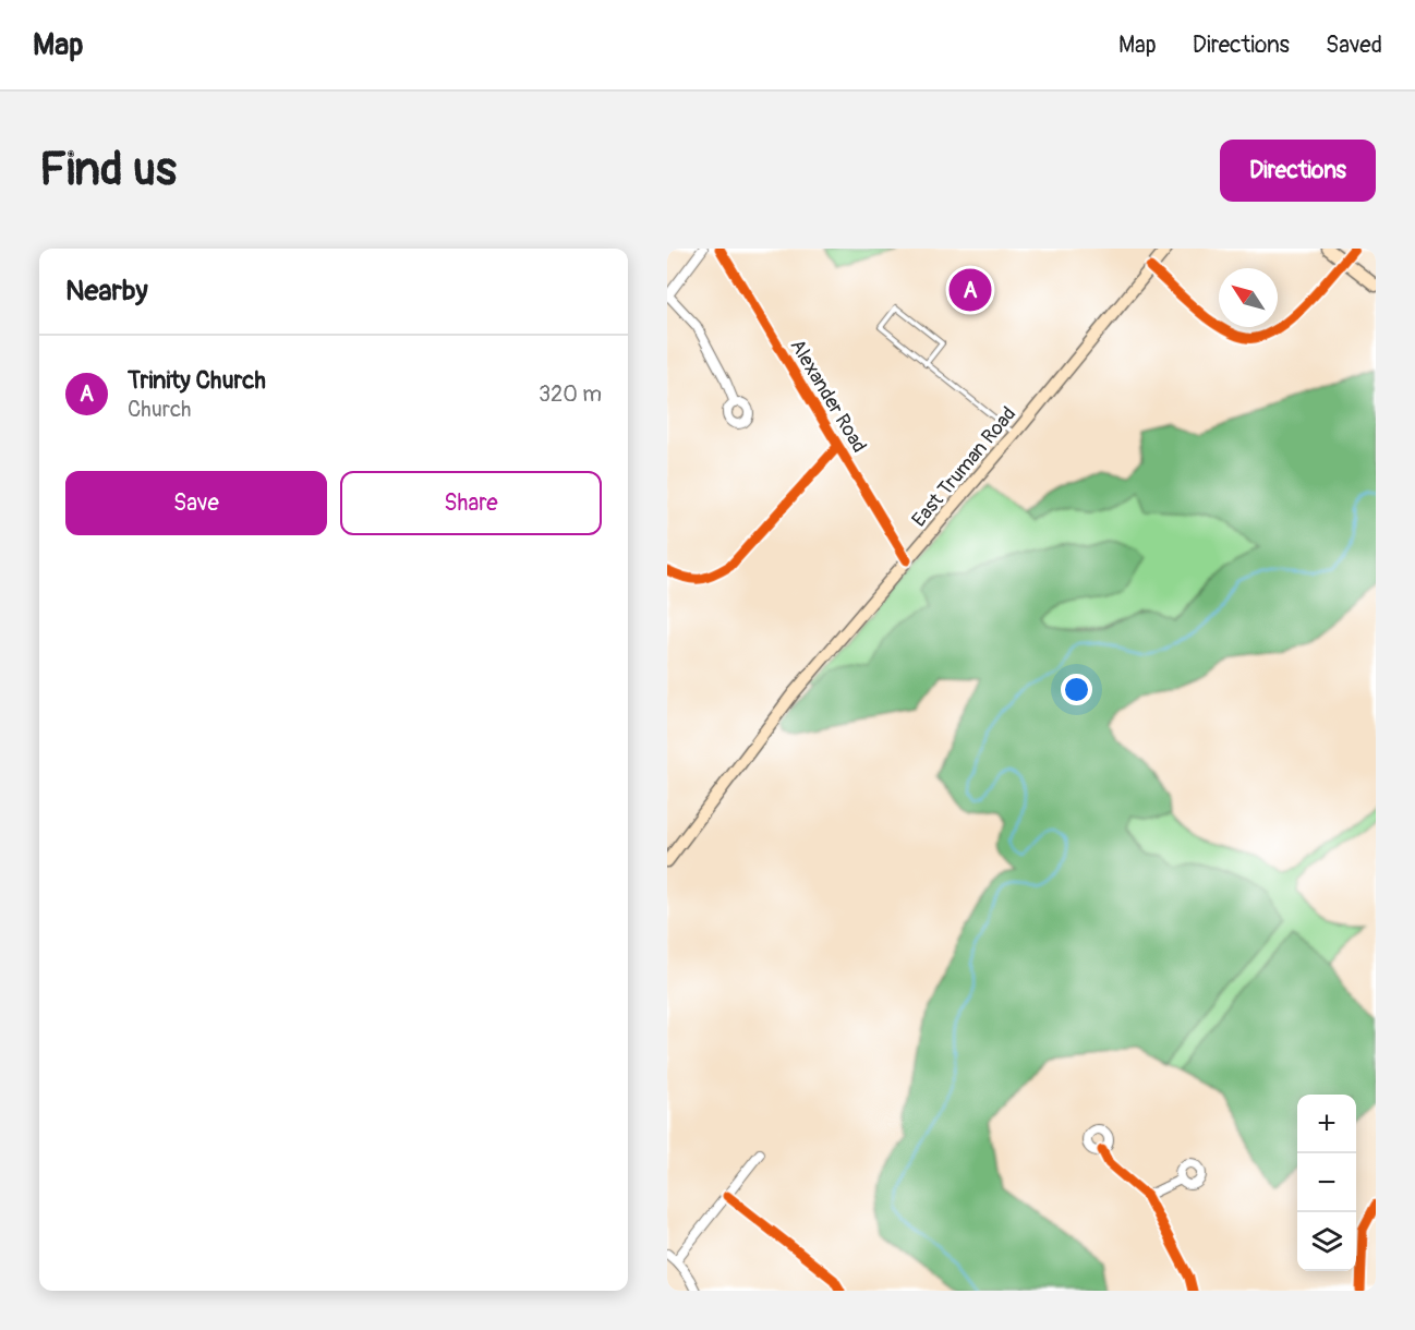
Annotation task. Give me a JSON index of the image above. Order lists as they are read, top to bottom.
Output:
{
  "streets": {
    "main road": ["East Truman Road"],
    "street": ["Alexander Road"]
  },
  "crossings": [
    ["Alexander Road", "East Truman Road"]
  ],
  "north": "top left",
  "page": {
    "header": "Map",
    "nav": ["Map", "Directions", "Saved"],
    "buttons": [
      "Directions",
      ["Save", "Share"]
    ],
    "title": "Find us",
    "heading": "Nearby",
    "pins": "A",
    "list": [
      {
        "mark": "A",
        "name": "Trinity Church",
        "note": "Church",
        "value": "320 m"
      }
    ],
    "map_buttons": ["+", "−"]
  }
}
